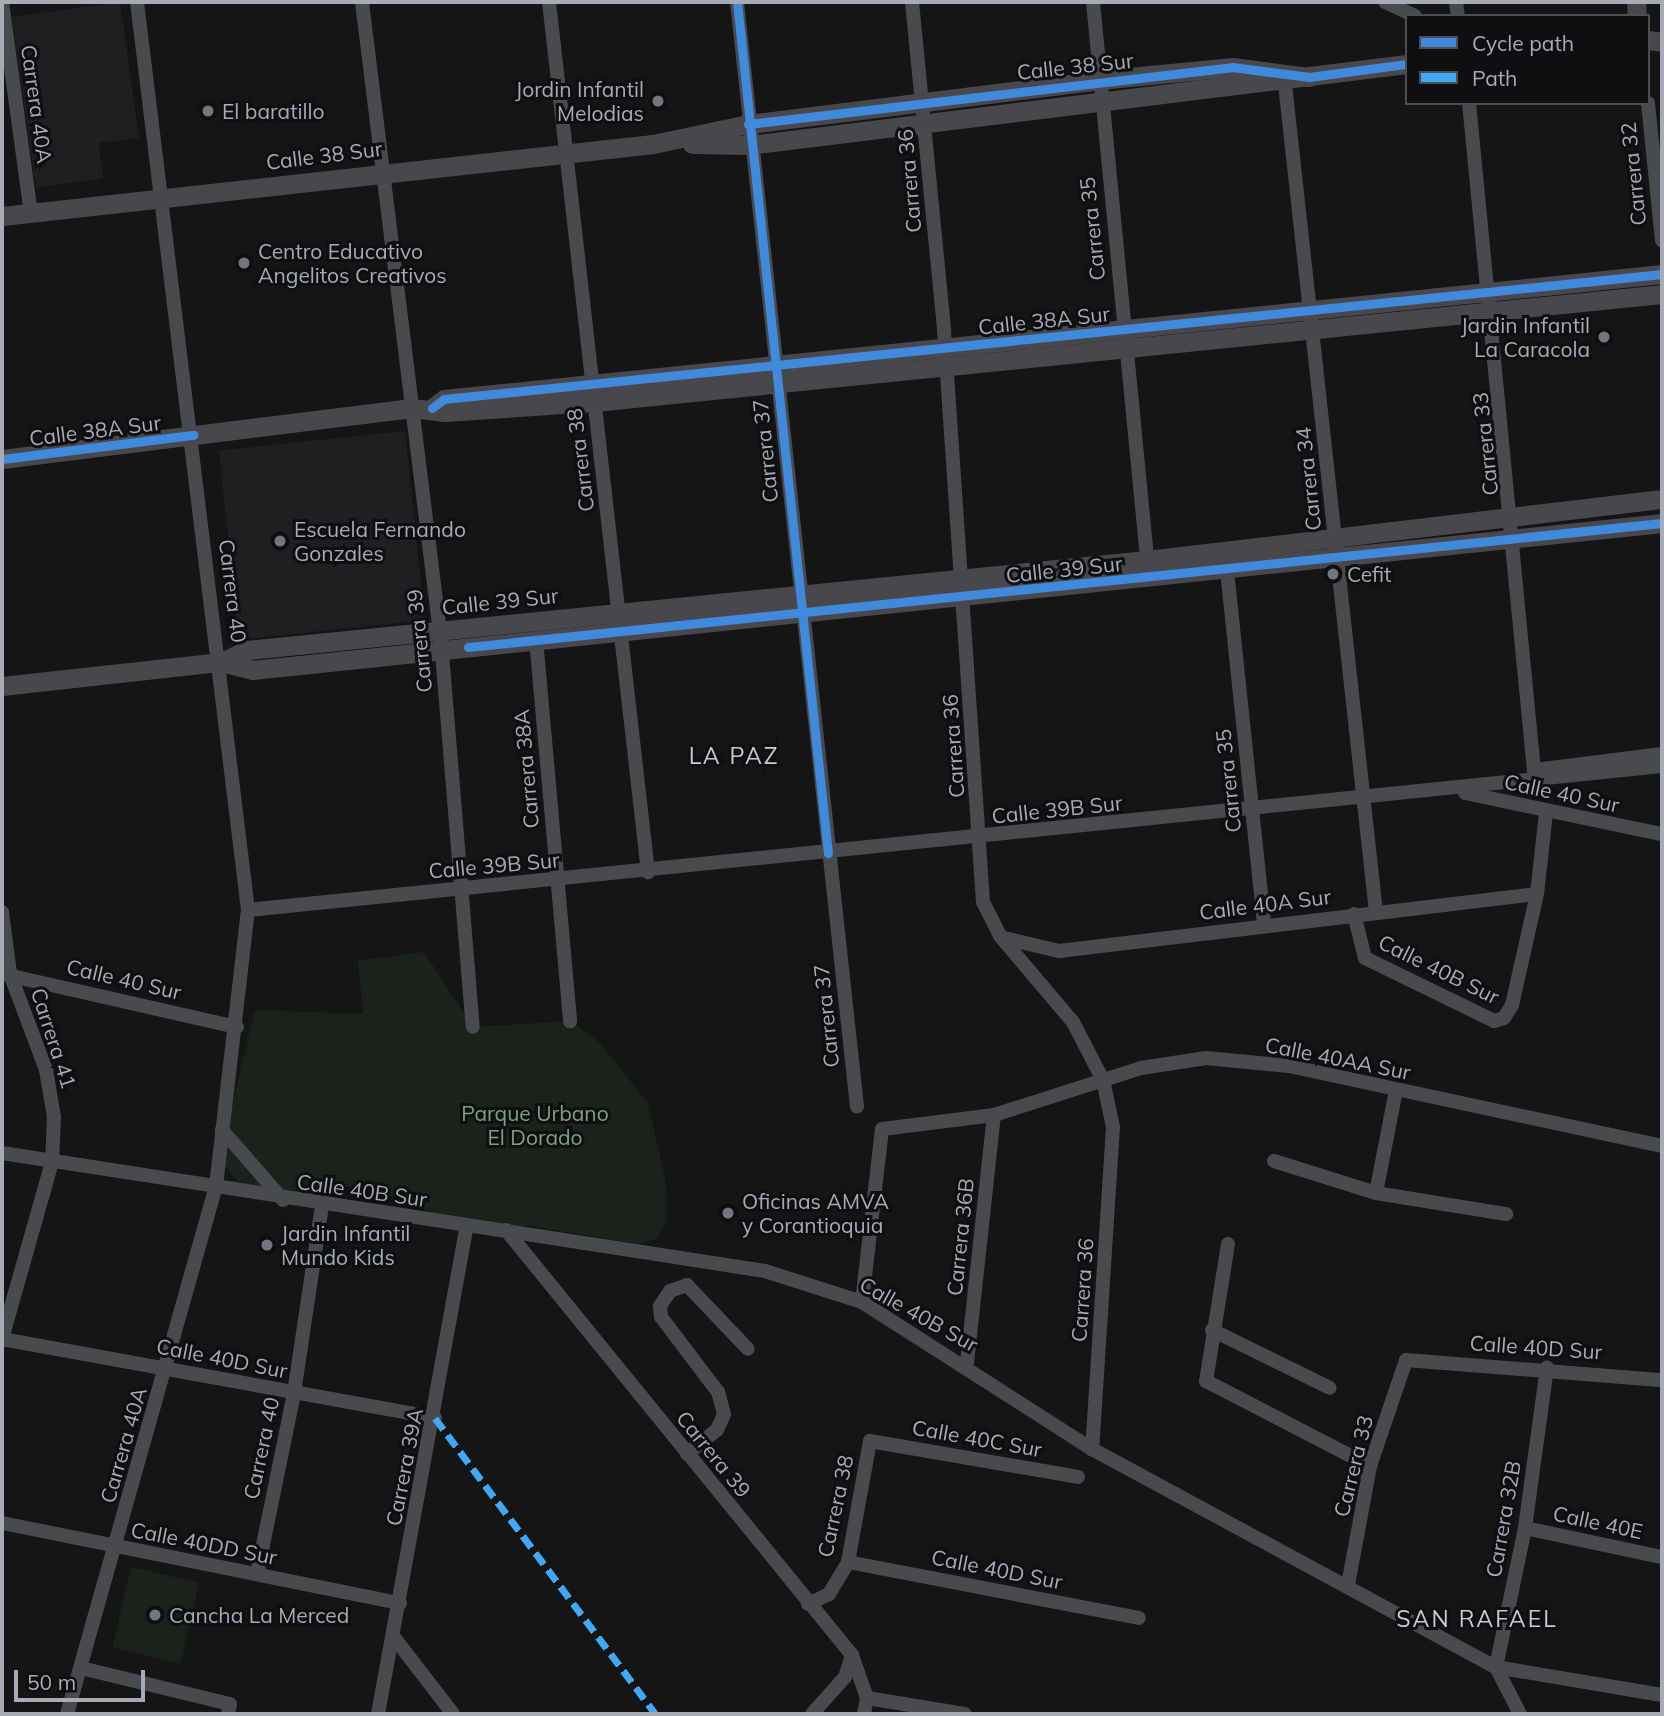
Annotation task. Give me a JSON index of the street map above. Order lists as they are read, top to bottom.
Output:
{
  "streets": {
    "street": [
      "Calle 38 Sur",
      "Carrera 40A",
      "Carrera 32",
      "Carrera 36",
      "Carrera 35",
      "Calle 38A Sur",
      "Carrera 33",
      "Carrera 37",
      "Carrera 38",
      "Carrera 34",
      "Calle 39 Sur",
      "Carrera 40",
      "Carrera 39",
      "Carrera 38A",
      "Calle 40 Sur",
      "Calle 39B Sur",
      "Calle 40A Sur",
      "Calle 40B Sur",
      "Carrera 41",
      "Calle 40AA Sur",
      "Carrera 36B",
      "Calle 40D Sur",
      "Calle 40C Sur",
      "Carrera 39A",
      "Carrera 32B",
      "Calle 40E",
      "Calle 40DD Sur"
    ]
  },
  "crossings": [
    ["Calle 38 Sur", "Carrera 40A"],
    ["Calle 38 Sur", "Carrera 36"],
    ["Calle 38 Sur", "Carrera 35"],
    ["Calle 38 Sur", "Carrera 37"],
    ["Calle 38 Sur", "Carrera 38"],
    ["Calle 38 Sur", "Carrera 34"],
    ["Calle 38 Sur", "Carrera 40"],
    ["Calle 38 Sur", "Carrera 39"],
    ["Carrera 40A", "Carrera 40"],
    ["Carrera 40A", "Calle 40B Sur"],
    ["Carrera 40A", "Calle 40D Sur"],
    ["Carrera 40A", "Calle 40DD Sur"],
    ["Carrera 36", "Calle 38A Sur"],
    ["Carrera 36", "Calle 39 Sur"],
    ["Carrera 36", "Calle 39B Sur"],
    ["Carrera 36", "Calle 40A Sur"],
    ["Carrera 36", "Calle 40B Sur"],
    ["Carrera 36", "Calle 40AA Sur"],
    ["Carrera 35", "Calle 38A Sur"],
    ["Carrera 35", "Calle 39 Sur"],
    ["Carrera 35", "Calle 39B Sur"],
    ["Carrera 35", "Calle 40A Sur"],
    ["Calle 38A Sur", "Carrera 33"],
    ["Calle 38A Sur", "Carrera 37"],
    ["Calle 38A Sur", "Carrera 38"],
    ["Calle 38A Sur", "Carrera 34"],
    ["Calle 38A Sur", "Carrera 40"],
    ["Calle 38A Sur", "Carrera 39"],
    ["Carrera 33", "Calle 39 Sur"],
    ["Carrera 33", "Calle 39B Sur"],
    ["Carrera 33", "Calle 40B Sur"],
    ["Carrera 33", "Calle 40D Sur"],
    ["Carrera 37", "Calle 39 Sur"],
    ["Carrera 37", "Calle 39B Sur"],
    ["Carrera 38", "Calle 39 Sur"],
    ["Carrera 38", "Carrera 39"],
    ["Carrera 38", "Calle 39B Sur"],
    ["Carrera 38", "Calle 40D Sur"],
    ["Carrera 38", "Calle 40C Sur"],
    ["Carrera 34", "Calle 39 Sur"],
    ["Carrera 34", "Calle 39B Sur"],
    ["Carrera 34", "Calle 40A Sur"],
    ["Calle 39 Sur", "Carrera 40"],
    ["Calle 39 Sur", "Carrera 39"],
    ["Calle 39 Sur", "Carrera 38A"],
    ["Carrera 40", "Calle 40 Sur"],
    ["Carrera 40", "Calle 39B Sur"],
    ["Carrera 40", "Calle 40B Sur"],
    ["Carrera 40", "Calle 40D Sur"],
    ["Carrera 40", "Calle 40DD Sur"],
    ["Carrera 39", "Calle 39B Sur"],
    ["Carrera 39", "Calle 40B Sur"],
    ["Carrera 38A", "Calle 39B Sur"],
    ["Calle 40 Sur", "Calle 39B Sur"],
    ["Calle 40 Sur", "Carrera 41"],
    ["Calle 40A Sur", "Calle 40B Sur"],
    ["Calle 40B Sur", "Carrera 41"],
    ["Calle 40B Sur", "Calle 40AA Sur"],
    ["Calle 40B Sur", "Carrera 36B"],
    ["Calle 40B Sur", "Carrera 39A"],
    ["Calle 40B Sur", "Carrera 32B"],
    ["Carrera 41", "Calle 40D Sur"],
    ["Calle 40AA Sur", "Carrera 36B"],
    ["Calle 40D Sur", "Carrera 39A"],
    ["Calle 40D Sur", "Carrera 32B"],
    ["Carrera 39A", "Calle 40DD Sur"],
    ["Carrera 32B", "Calle 40E"]
  ],
  "districts": ["LA PAZ", "SAN RAFAEL"],
  "parks": ["Parque Urbano El Dorado"],
  "places": [
    "Jordin Infantil Melodias",
    "El baratillo",
    "Centro Educativo Angelitos Creativos",
    "Jardin Infantil La Caracola",
    "Escuela Fernando Gonzales",
    "Cefit",
    "Oficinas AMVA y Corantioquia",
    "Jardin Infantil Mundo Kids",
    "Cancha La Merced"
  ],
  "legend": ["Cycle path", "Path"],
  "scale_bar": "50 m"
}
